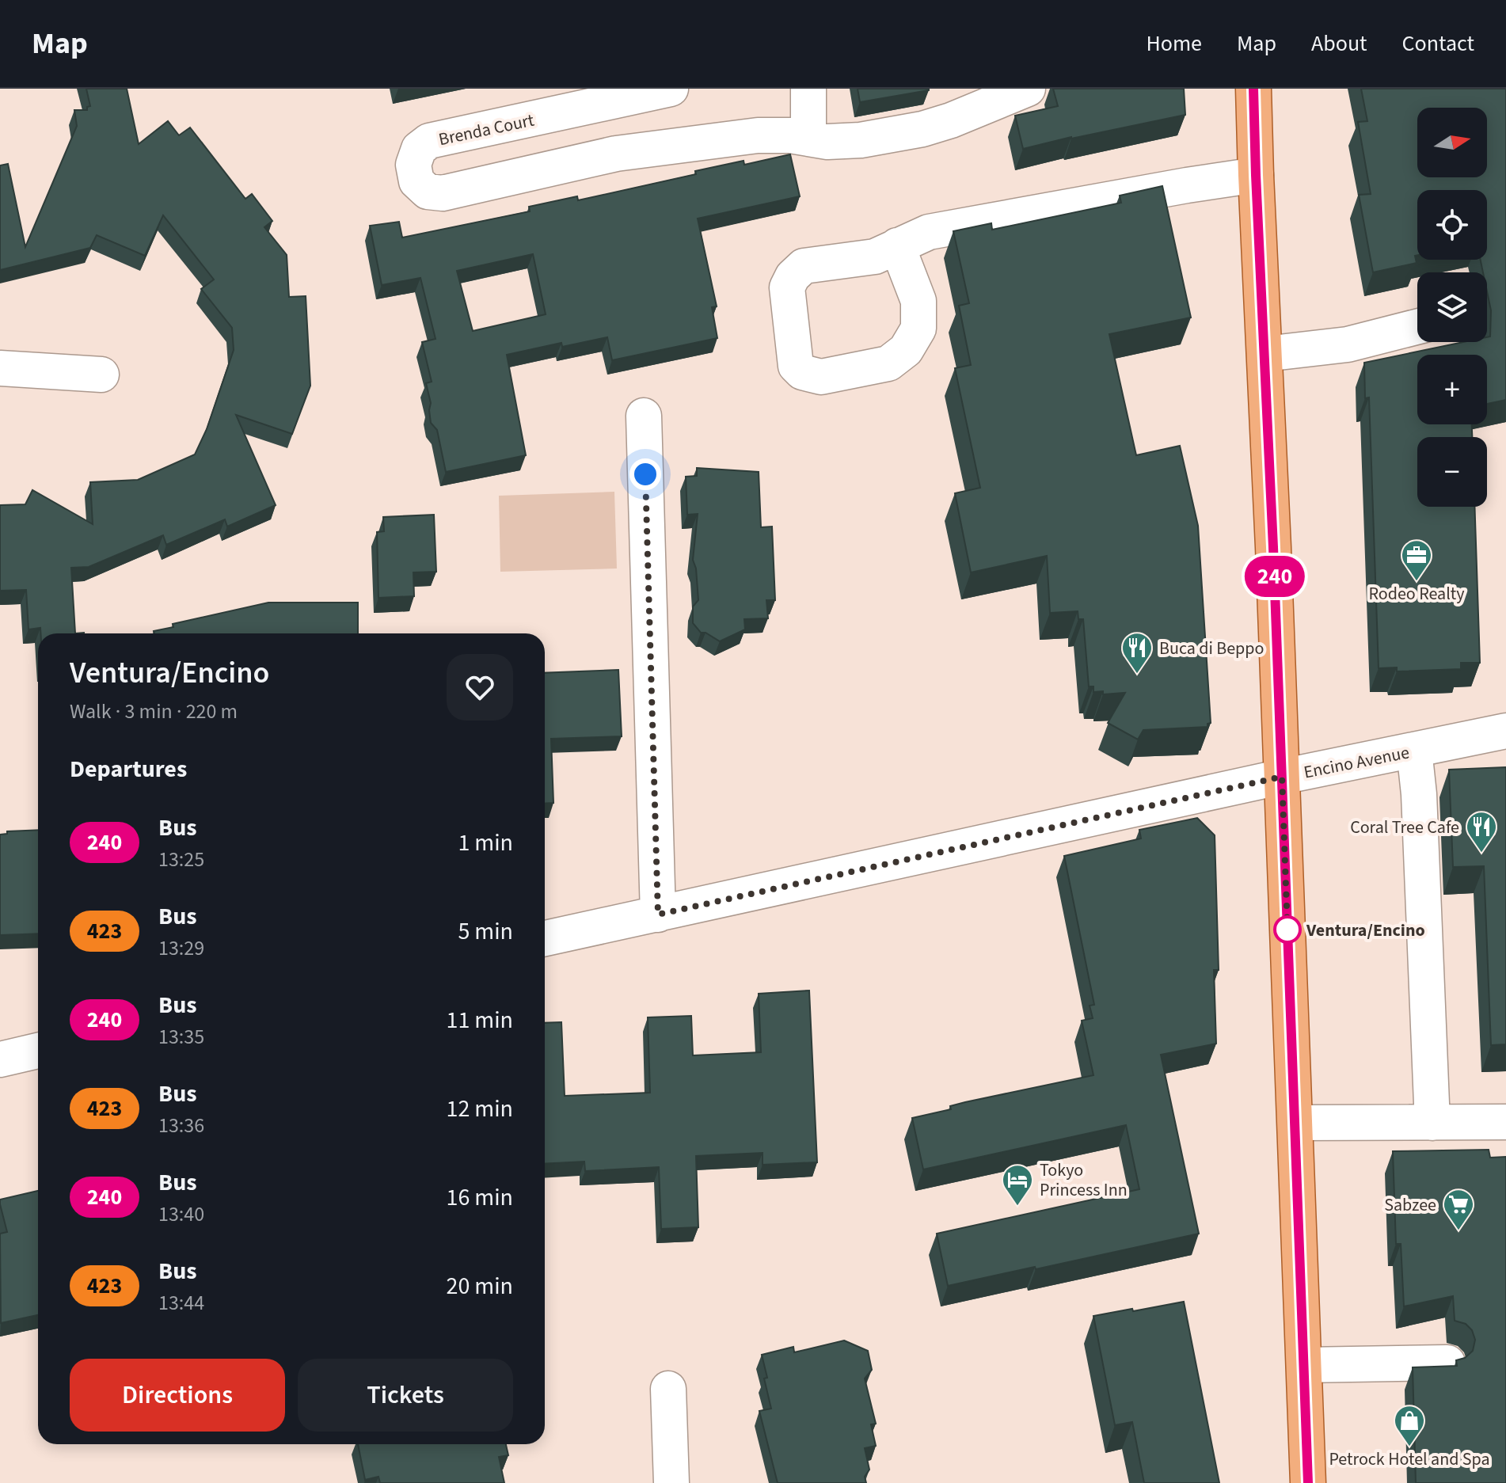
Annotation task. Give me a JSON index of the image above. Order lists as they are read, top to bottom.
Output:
{
  "streets": {
    "street": ["Brenda Court", "Encino Avenue"]
  },
  "places": {
    "office": ["Rodeo Realty"],
    "restaurant": ["Buca di Beppo", "Coral Tree Cafe"],
    "other": ["Ventura/Encino"],
    "hotel": ["Tokyo Princess Inn"],
    "supermarket": ["Sabzee"],
    "shop": ["Petrock Hotel and Spa"]
  },
  "lines": ["bus line 240"],
  "north": "right",
  "page": {
    "header": "Map",
    "nav": [
      "Home",
      "Map",
      "About",
      "Contact"
    ],
    "on_map": "240",
    "map_buttons": ["+", "−"],
    "heading": [
      ["Ventura/Encino", "Walk · 3 min · 220 m"],
      "Departures"
    ],
    "list": [
      {
        "mark": "240",
        "name": "Bus",
        "note": "13:25",
        "value": "1 min"
      },
      {
        "mark": "423",
        "name": "Bus",
        "note": "13:29",
        "value": "5 min"
      },
      {
        "mark": "240",
        "name": "Bus",
        "note": "13:35",
        "value": "11 min"
      },
      {
        "mark": "423",
        "name": "Bus",
        "note": "13:36",
        "value": "12 min"
      },
      {
        "mark": "240",
        "name": "Bus",
        "note": "13:40",
        "value": "16 min"
      },
      {
        "mark": "423",
        "name": "Bus",
        "note": "13:44",
        "value": "20 min"
      }
    ],
    "buttons": ["Directions", "Tickets"]
  }
}
